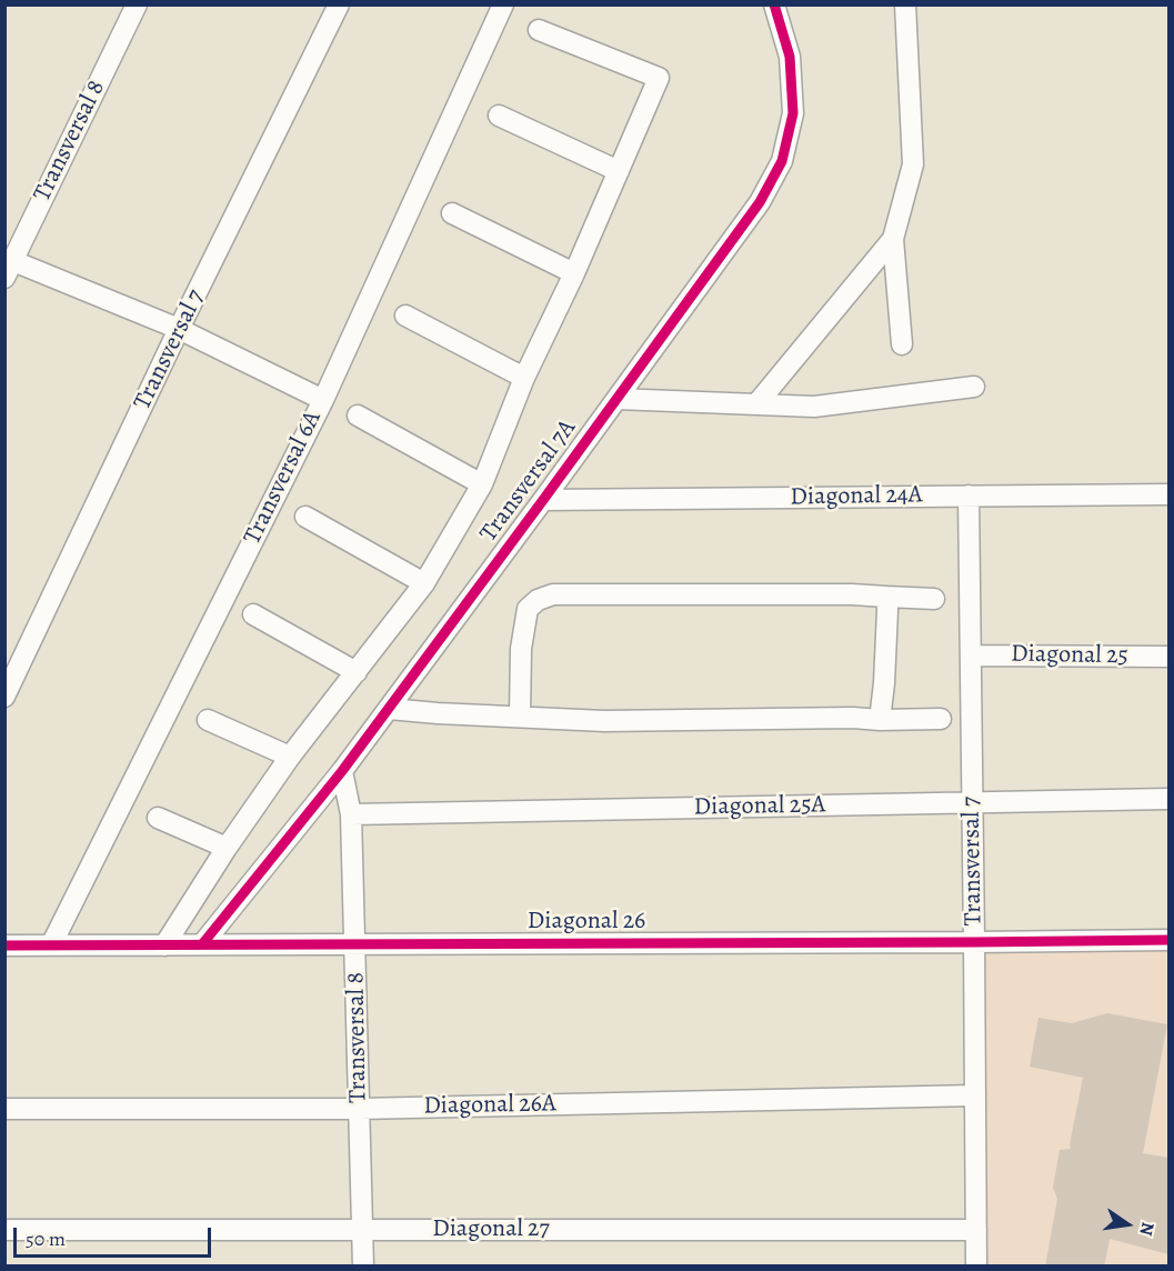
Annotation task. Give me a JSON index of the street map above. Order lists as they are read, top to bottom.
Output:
{
  "streets": {
    "street": [
      "Transversal 8",
      "Transversal 7",
      "Transversal 6A",
      "Transversal 7A",
      "Diagonal 24A",
      "Diagonal 25",
      "Diagonal 25A",
      "Diagonal 26",
      "Diagonal 26A",
      "Diagonal 27"
    ]
  },
  "crossings": [
    ["Transversal 8", "Transversal 7A"],
    ["Transversal 8", "Diagonal 25A"],
    ["Transversal 8", "Diagonal 26"],
    ["Transversal 8", "Diagonal 26A"],
    ["Transversal 8", "Diagonal 27"],
    ["Transversal 7", "Diagonal 24A"],
    ["Transversal 7", "Diagonal 25"],
    ["Transversal 7", "Diagonal 25A"],
    ["Transversal 7", "Diagonal 26"],
    ["Transversal 7", "Diagonal 26A"],
    ["Transversal 7", "Diagonal 27"],
    ["Transversal 6A", "Diagonal 26"],
    ["Transversal 7A", "Diagonal 24A"],
    ["Transversal 7A", "Diagonal 26"]
  ],
  "scale_bar": "50 m",
  "north": "right"
}
